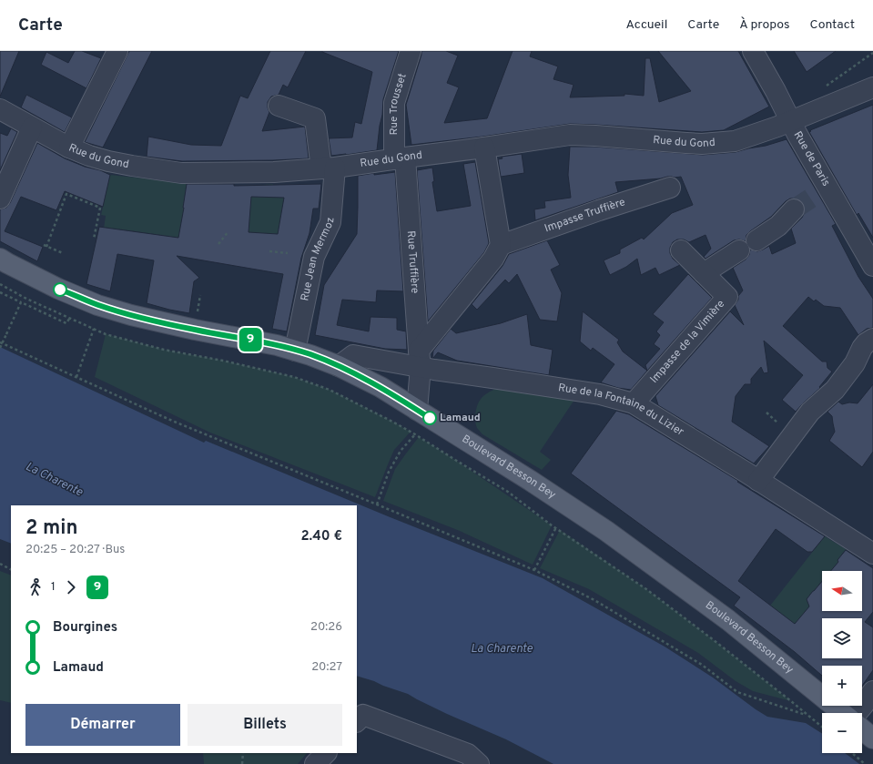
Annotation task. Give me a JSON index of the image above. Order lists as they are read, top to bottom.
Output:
{
  "streets": {
    "main road": ["Boulevard Besson Bey"],
    "street": [
      "Rue Trousset",
      "Rue du Gond",
      "Rue de Paris",
      "Impasse Truffière",
      "Rue Jean Mermoz",
      "Rue Truffière",
      "Impasse de la Vimière",
      "Rue de la Fontaine du Lizier"
    ]
  },
  "crossings": [
    ["Rue Trousset", "Rue du Gond"],
    ["Rue Trousset", "Rue Truffière"],
    ["Rue du Gond", "Rue de Paris"],
    ["Rue du Gond", "Rue Jean Mermoz"],
    ["Rue du Gond", "Rue Truffière"],
    ["Rue Jean Mermoz", "Boulevard Besson Bey"],
    ["Rue Truffière", "Rue de la Fontaine du Lizier"],
    ["Rue Truffière", "Boulevard Besson Bey"],
    ["Impasse de la Vimière", "Rue de la Fontaine du Lizier"],
    ["Rue de la Fontaine du Lizier", "Boulevard Besson Bey"]
  ],
  "water": ["La Charente"],
  "places": ["Lamaud"],
  "lines": ["bus line 9"],
  "north": "left",
  "page": {
    "header": "Carte",
    "nav": [
      "Accueil",
      "Carte",
      "À propos",
      "Contact"
    ],
    "on_map": "9",
    "heading": ["2 min", "20:25 – 20:27 · Bus", "2.40 €"],
    "legs": ["1", "9"],
    "map_buttons": ["+", "−"],
    "list": [
      {
        "name": "Bourgines",
        "value": "20:26"
      },
      {
        "name": "Lamaud",
        "value": "20:27"
      }
    ],
    "buttons": ["Démarrer", "Billets"]
  }
}
